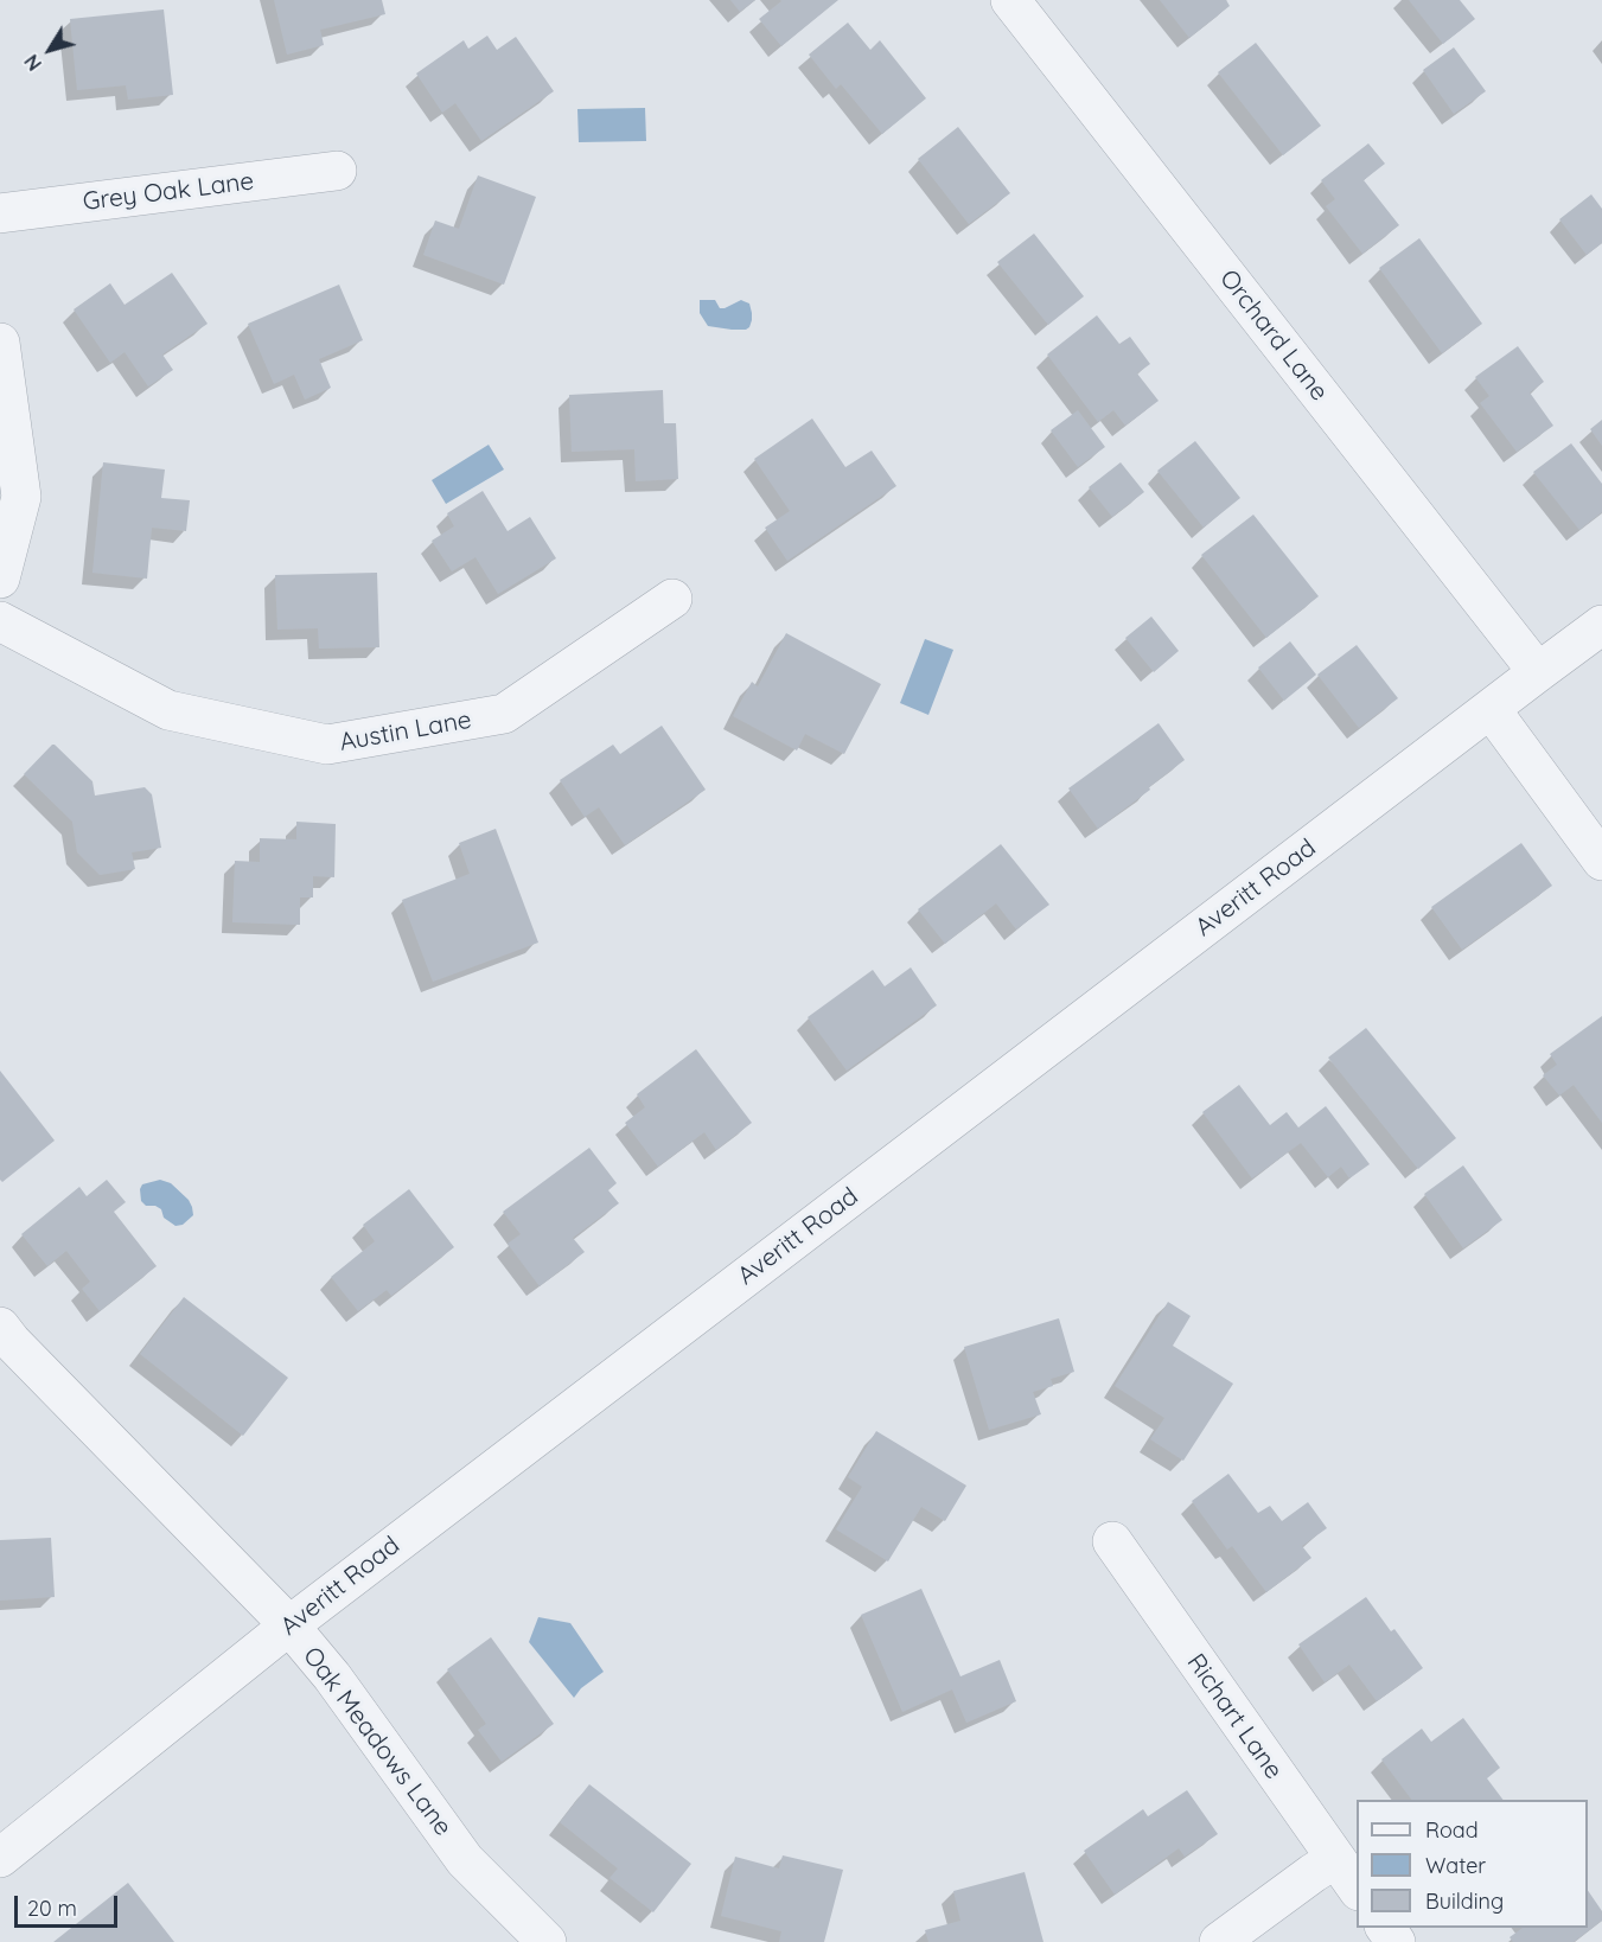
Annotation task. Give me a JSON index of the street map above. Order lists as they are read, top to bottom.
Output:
{
  "streets": {
    "street": [
      "Grey Oak Lane",
      "Orchard Lane",
      "Austin Lane",
      "Averitt Road",
      "Richart Lane",
      "Oak Meadows Lane"
    ]
  },
  "crossings": [
    ["Orchard Lane", "Averitt Road"],
    ["Averitt Road", "Oak Meadows Lane"]
  ],
  "legend": ["Road", "Water", "Building"],
  "scale_bar": "20 m",
  "north": "bottom left"
}
